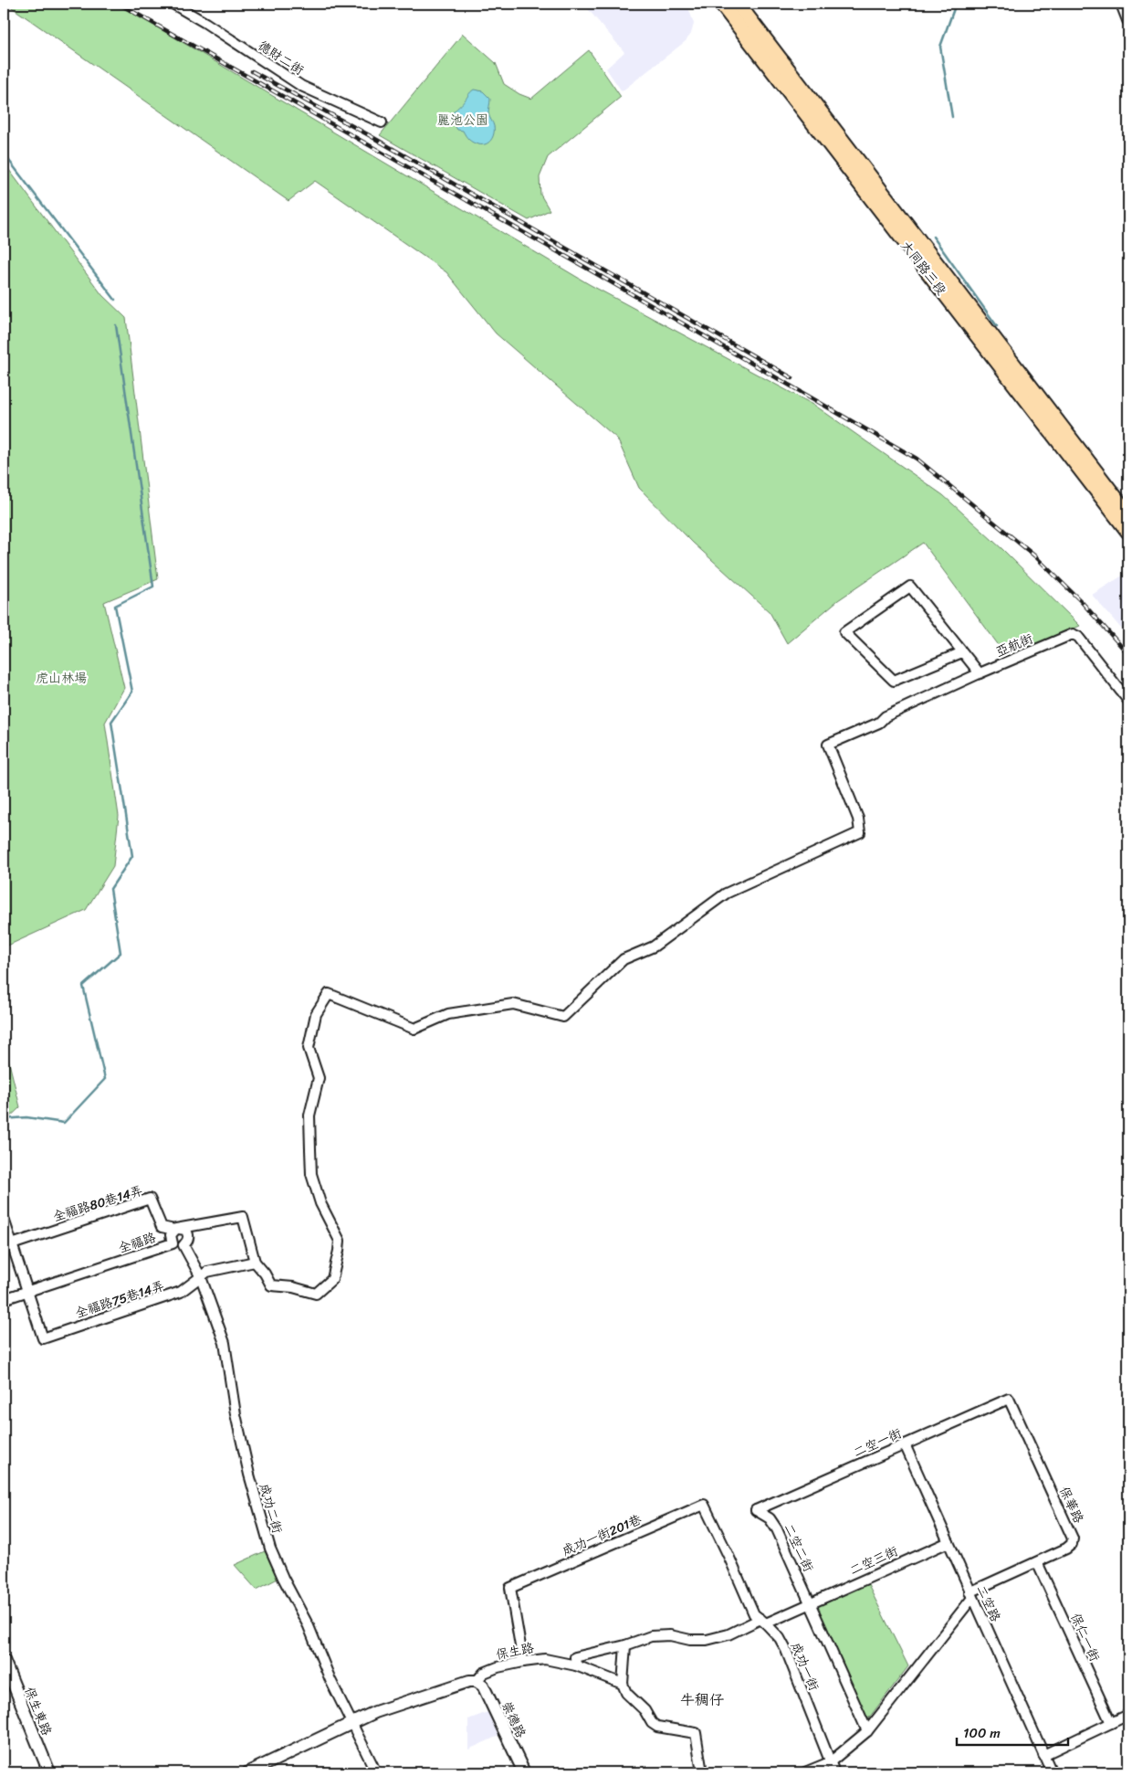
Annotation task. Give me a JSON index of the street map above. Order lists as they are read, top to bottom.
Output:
{
  "streets": {
    "main road": ["大同路三段"],
    "street": [
      "德財二街",
      "亞航街",
      "全福路80巷14弄",
      "全福路",
      "全福路75巷14弄",
      "二空一街",
      "保華路",
      "成功二街",
      "成功一街201巷",
      "二空二街",
      "二空三街",
      "二空路",
      "保仁一街",
      "保生路",
      "成功一街",
      "保生東路",
      "崇德路"
    ]
  },
  "crossings": [
    ["亞航街", "全福路75巷14弄"],
    ["全福路80巷14弄", "全福路"],
    ["全福路80巷14弄", "成功二街"],
    ["全福路", "全福路75巷14弄"],
    ["全福路", "成功二街"],
    ["全福路75巷14弄", "成功二街"],
    ["二空一街", "保華路"],
    ["二空一街", "二空二街"],
    ["二空一街", "二空路"],
    ["保華路", "二空二街"],
    ["保華路", "二空路"],
    ["保華路", "保仁一街"],
    ["保華路", "成功一街"],
    ["成功二街", "保生路"],
    ["成功一街201巷", "保生路"],
    ["成功一街201巷", "成功一街"],
    ["二空二街", "二空三街"],
    ["二空三街", "二空路"],
    ["二空三街", "成功一街"],
    ["保生路", "崇德路"]
  ],
  "districts": ["牛稠仔"],
  "parks": ["麗池公園", "虎山林場"],
  "scale_bar": "100 m"
}
